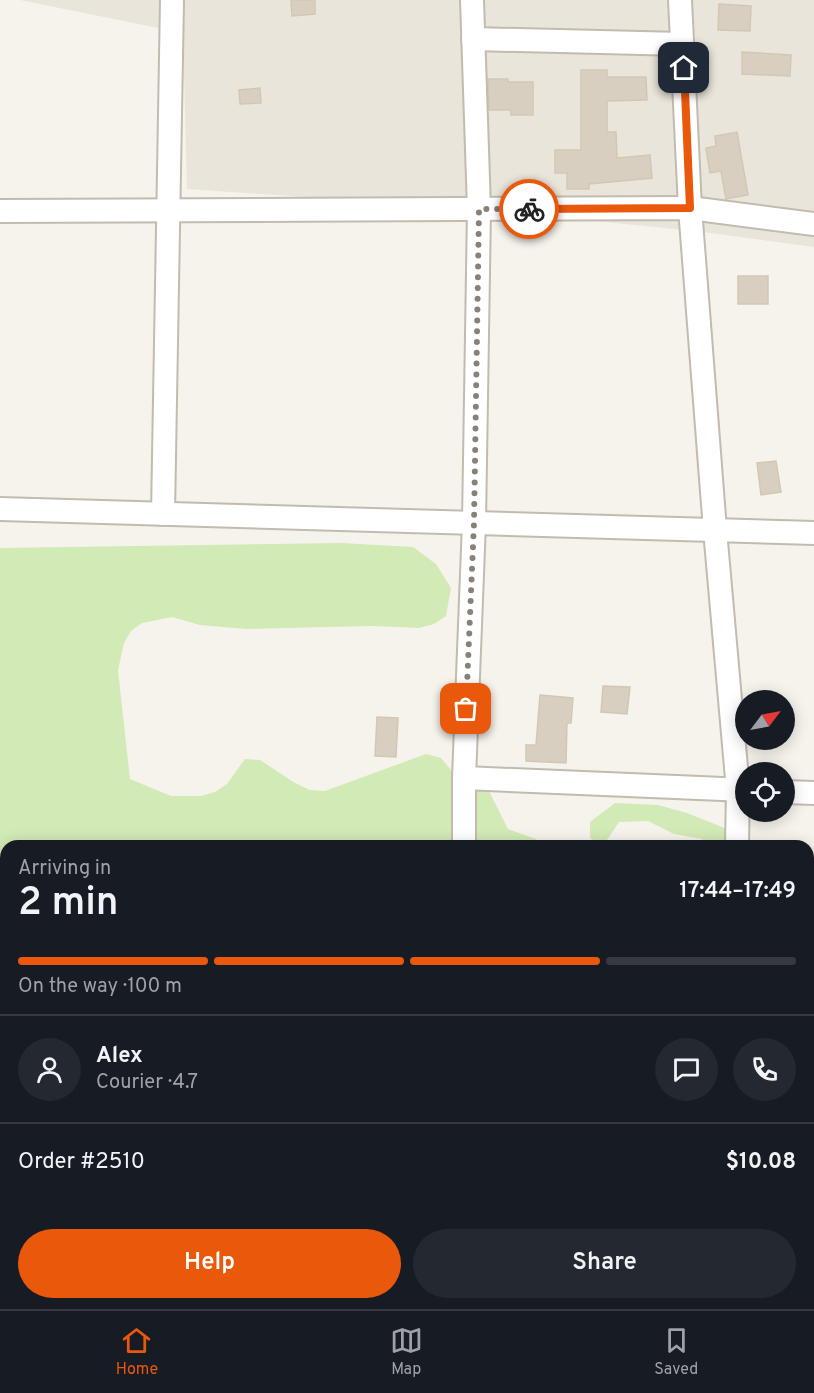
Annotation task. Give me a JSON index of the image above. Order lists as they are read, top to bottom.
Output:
{
  "north": "top right",
  "page": {
    "heading": ["2 min", "Arriving in", "17:44–17:49"],
    "panel": [
      "Alex",
      "Courier · 4.7",
      "Order #2510",
      "$10.08"
    ],
    "bar": "On the way · 100 m",
    "buttons": ["Help", "Share"],
    "tabs": ["Home", "Map", "Saved"]
  }
}
